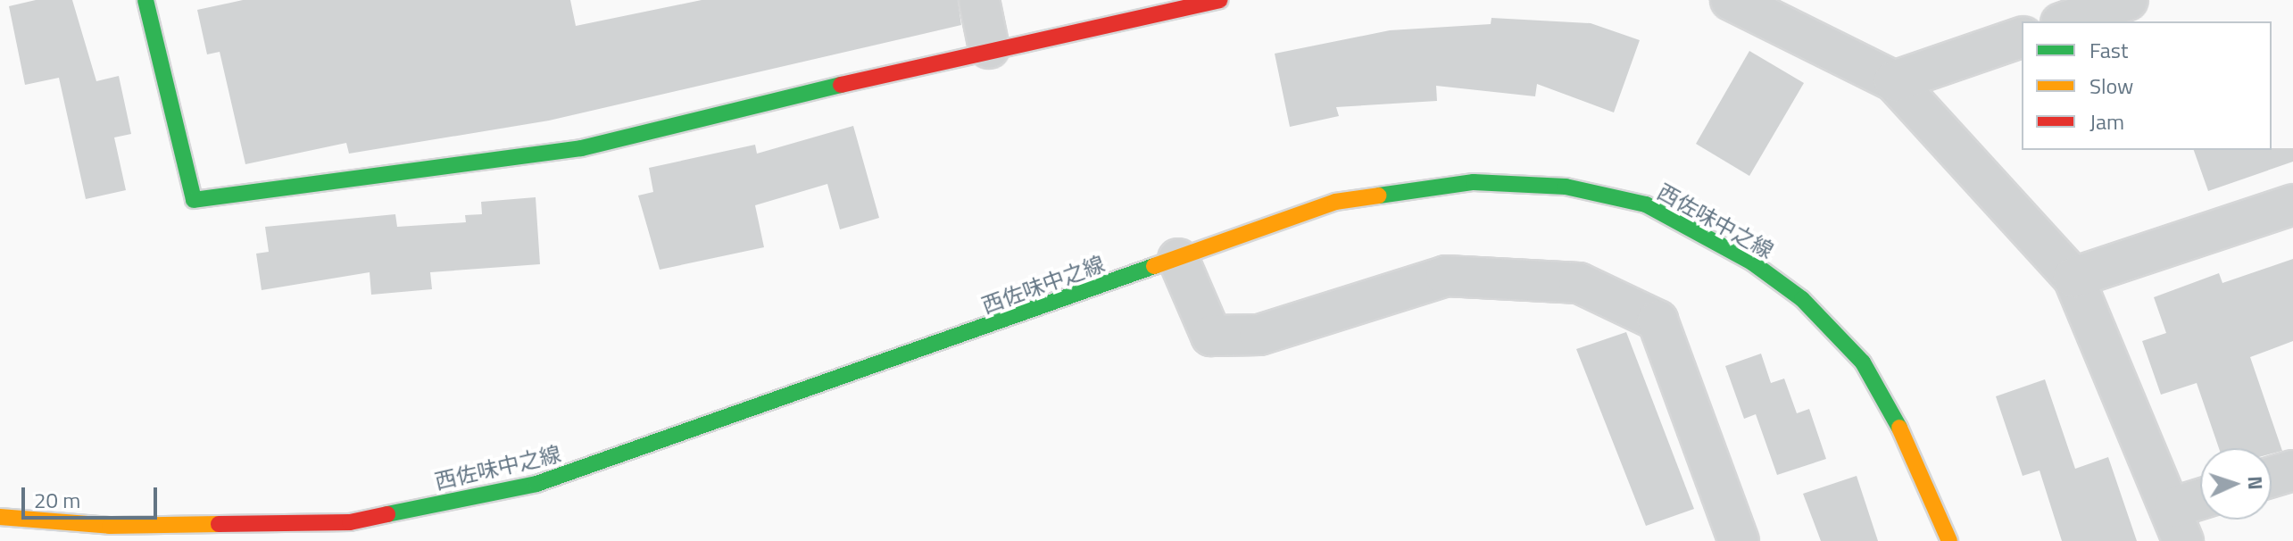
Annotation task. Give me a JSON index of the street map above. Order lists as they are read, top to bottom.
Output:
{
  "streets": {
    "main road": ["西佐味中之線"]
  },
  "legend": ["Fast", "Slow", "Jam"],
  "scale_bar": "20 m",
  "north": "right"
}
